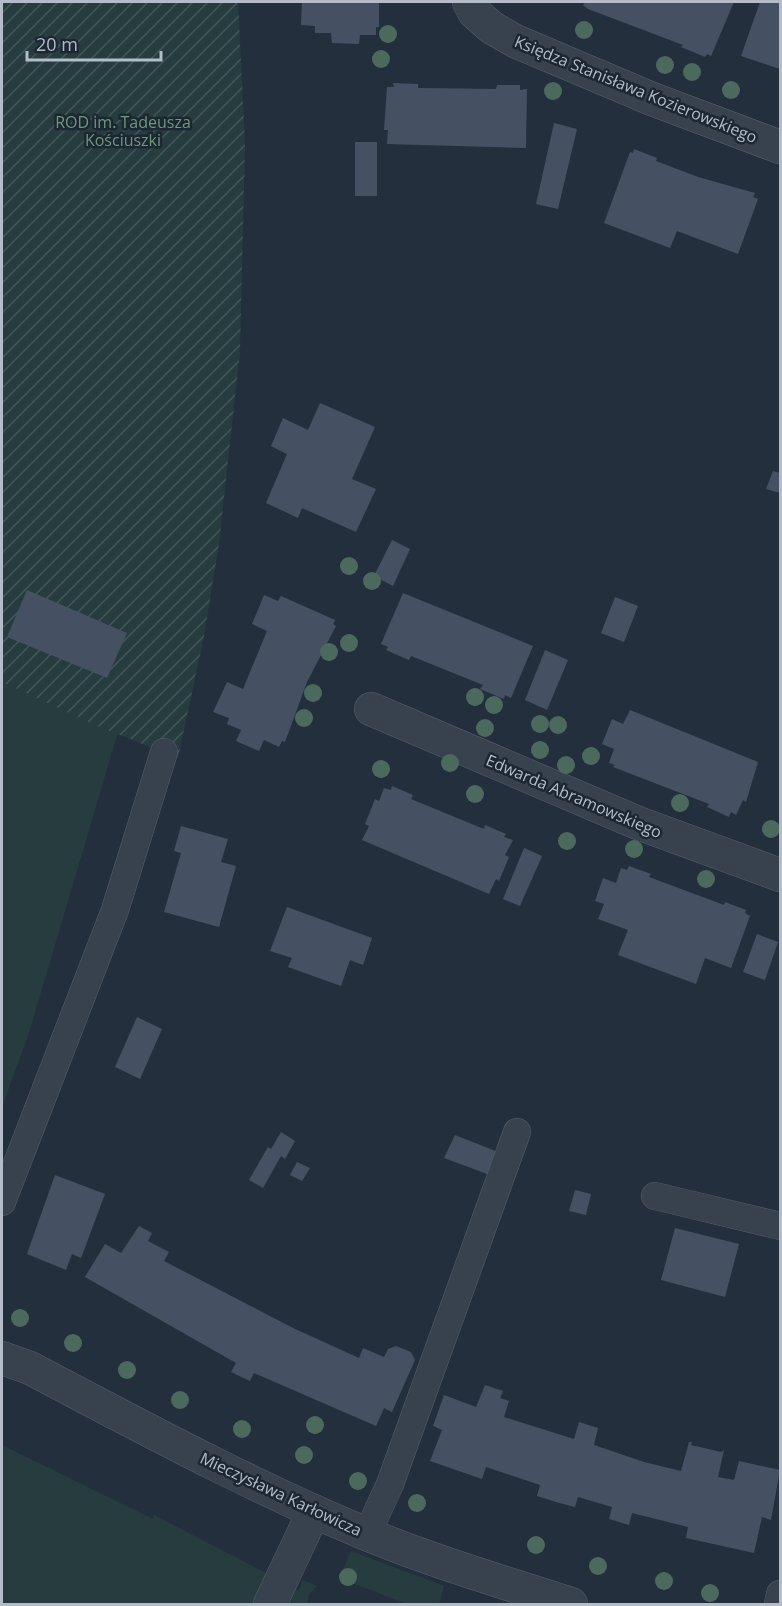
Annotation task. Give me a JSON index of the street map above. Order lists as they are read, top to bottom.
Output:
{
  "streets": {
    "street": ["Księdza Stanisława Kozierowskiego", "Edwarda Abramowskiego", "Mieczysława Karłowicza"]
  },
  "parks": ["ROD im. Tadeusza Kościuszki"],
  "scale_bar": "20 m"
}
